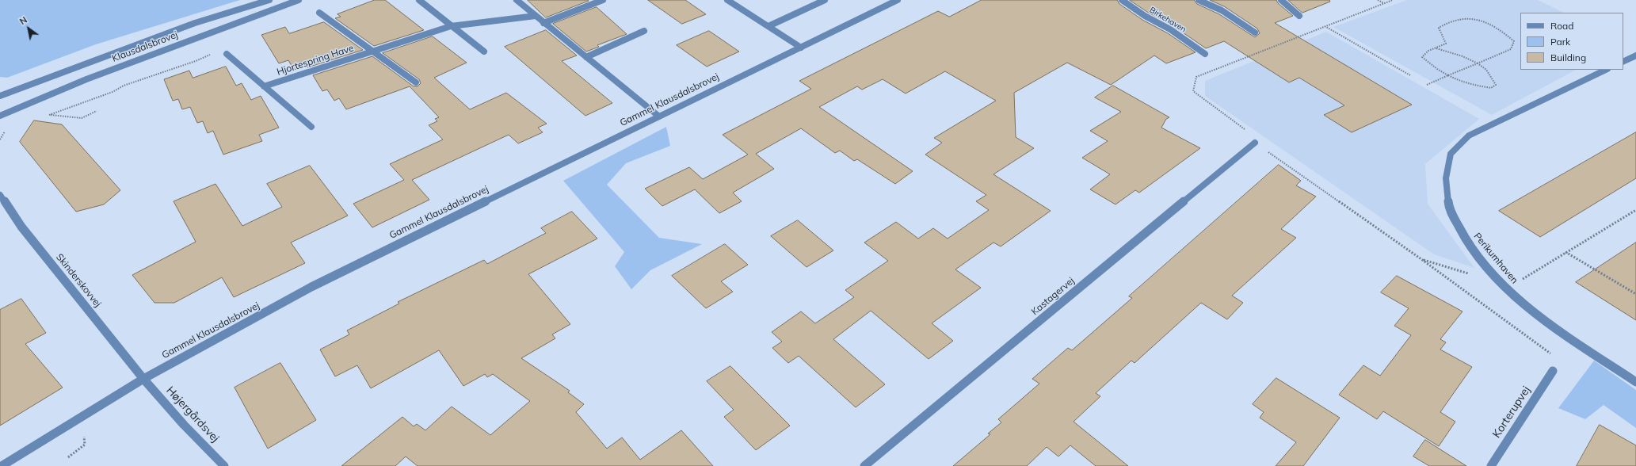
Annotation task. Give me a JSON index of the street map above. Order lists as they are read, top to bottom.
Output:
{
  "streets": {
    "street": [
      "Birkehaven",
      "Klausdalsbrovej",
      "Hjortespring Have",
      "Gammel Klausdalsbrovej",
      "Perikumhaven",
      "Skinderskovvej",
      "Kastagervej",
      "Korterupvej",
      "Højergårdsvej"
    ]
  },
  "crossings": [
    ["Gammel Klausdalsbrovej", "Skinderskovvej"],
    ["Gammel Klausdalsbrovej", "Højergårdsvej"],
    ["Skinderskovvej", "Højergårdsvej"]
  ],
  "legend": ["Road", "Park", "Building"],
  "north": "top left"
}
